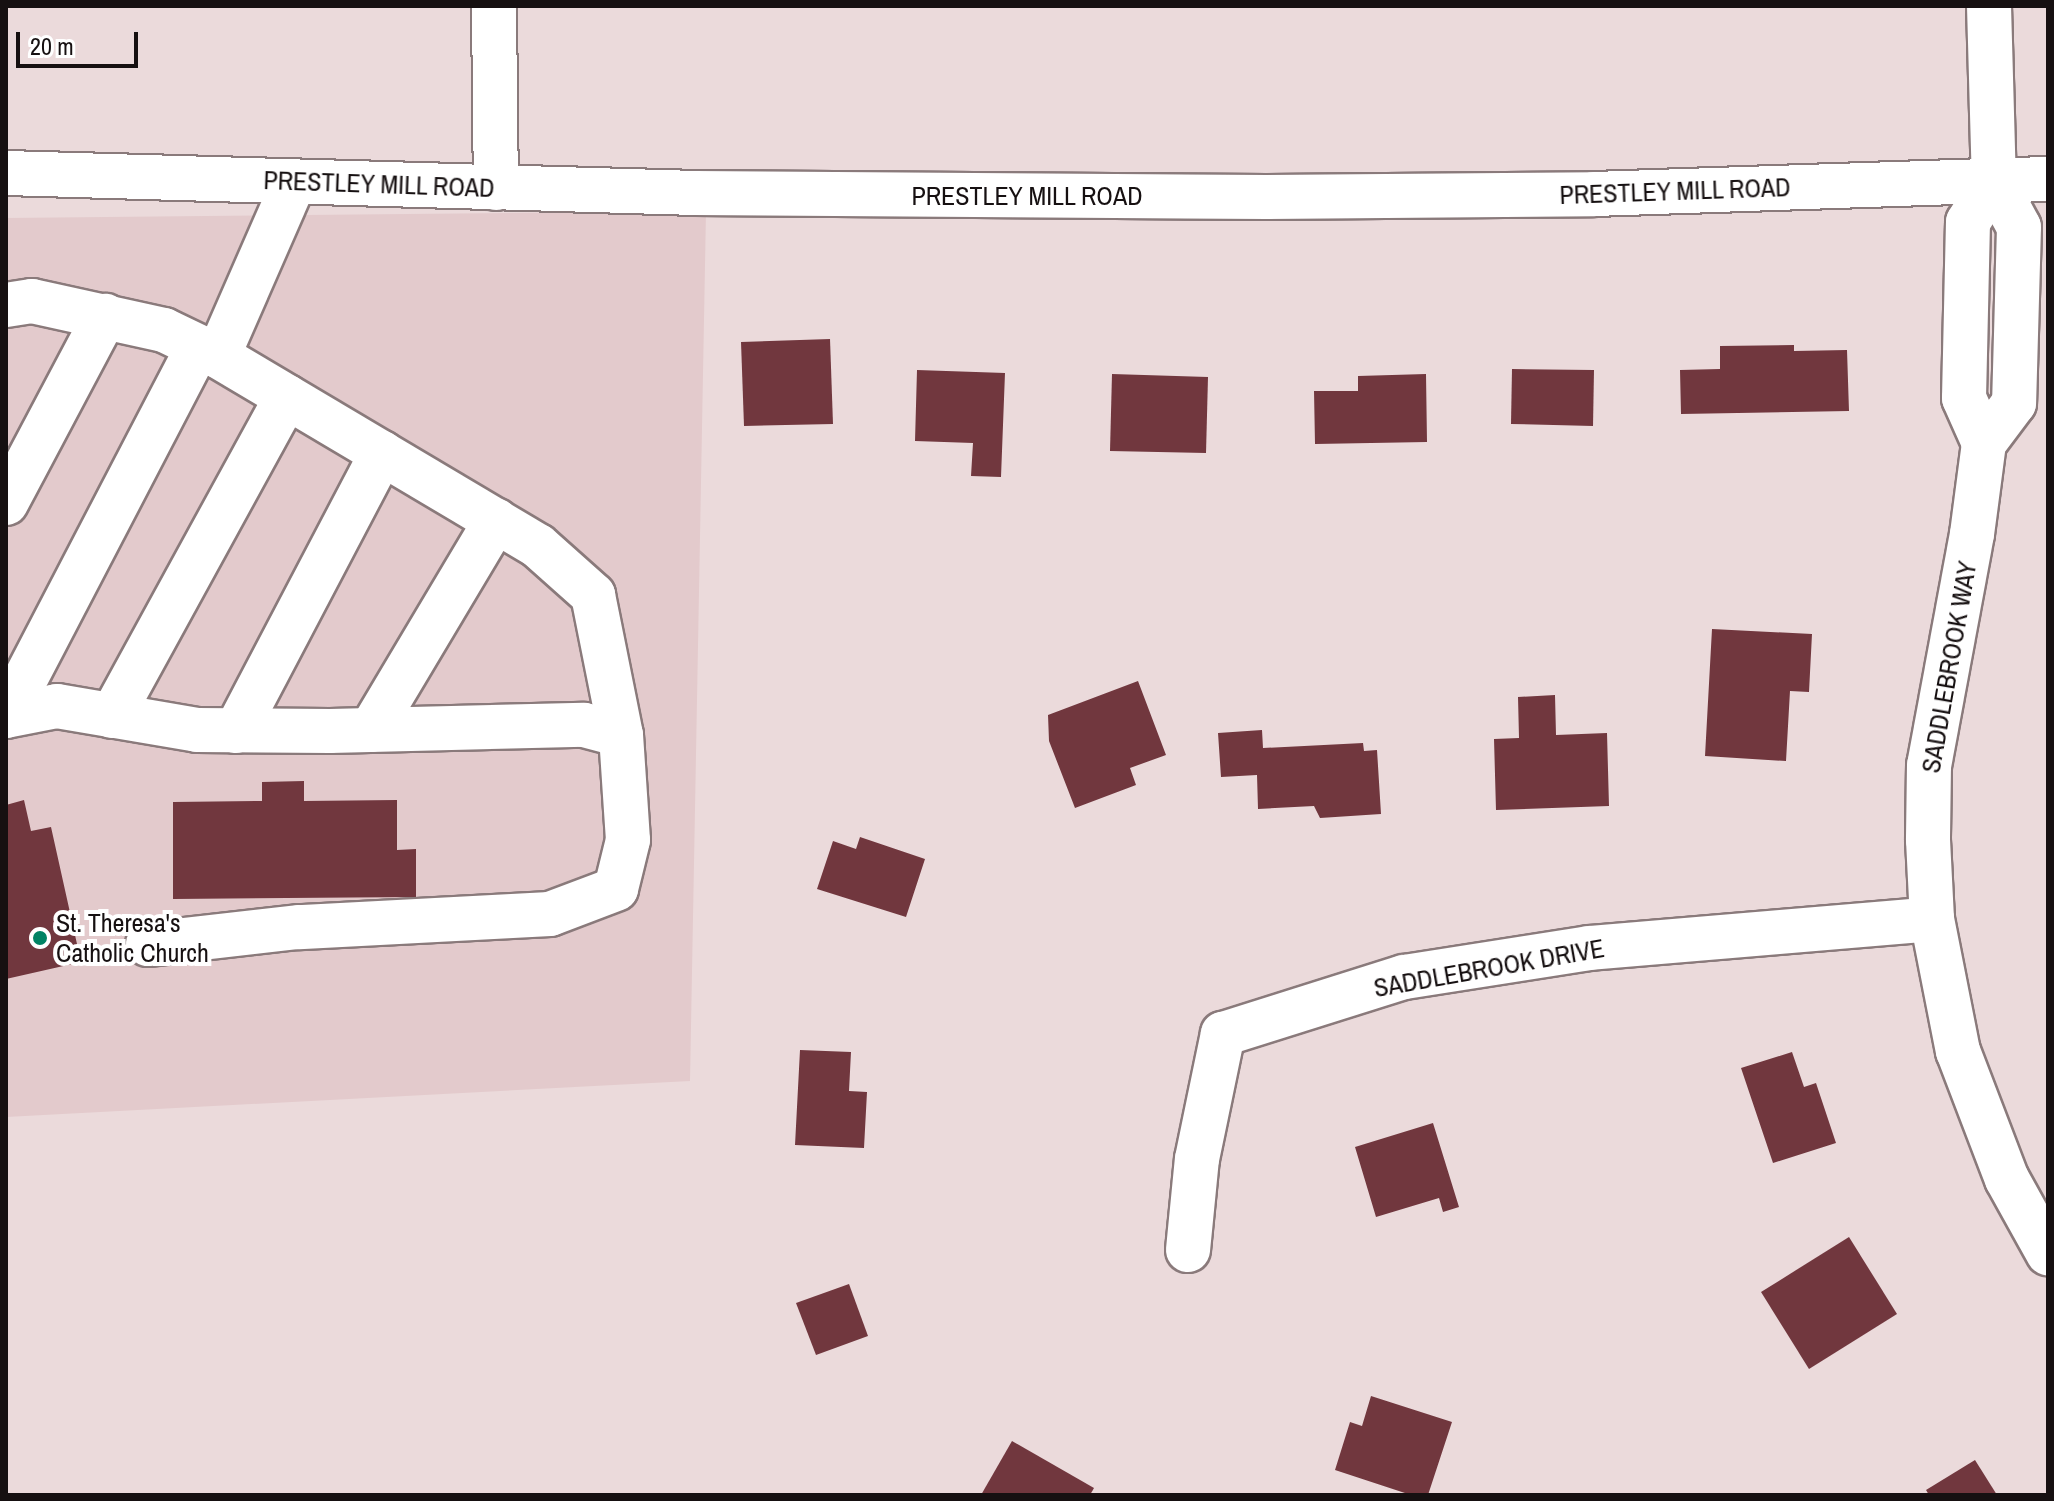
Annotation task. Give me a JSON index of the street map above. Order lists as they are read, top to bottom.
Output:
{
  "streets": {
    "street": ["PRESTLEY MILL ROAD", "SADDLEBROOK WAY", "SADDLEBROOK DRIVE"]
  },
  "crossings": [
    ["PRESTLEY MILL ROAD", "SADDLEBROOK WAY"],
    ["SADDLEBROOK WAY", "SADDLEBROOK DRIVE"]
  ],
  "places": ["St. Theresa's Catholic Church"],
  "scale_bar": "20 m"
}
